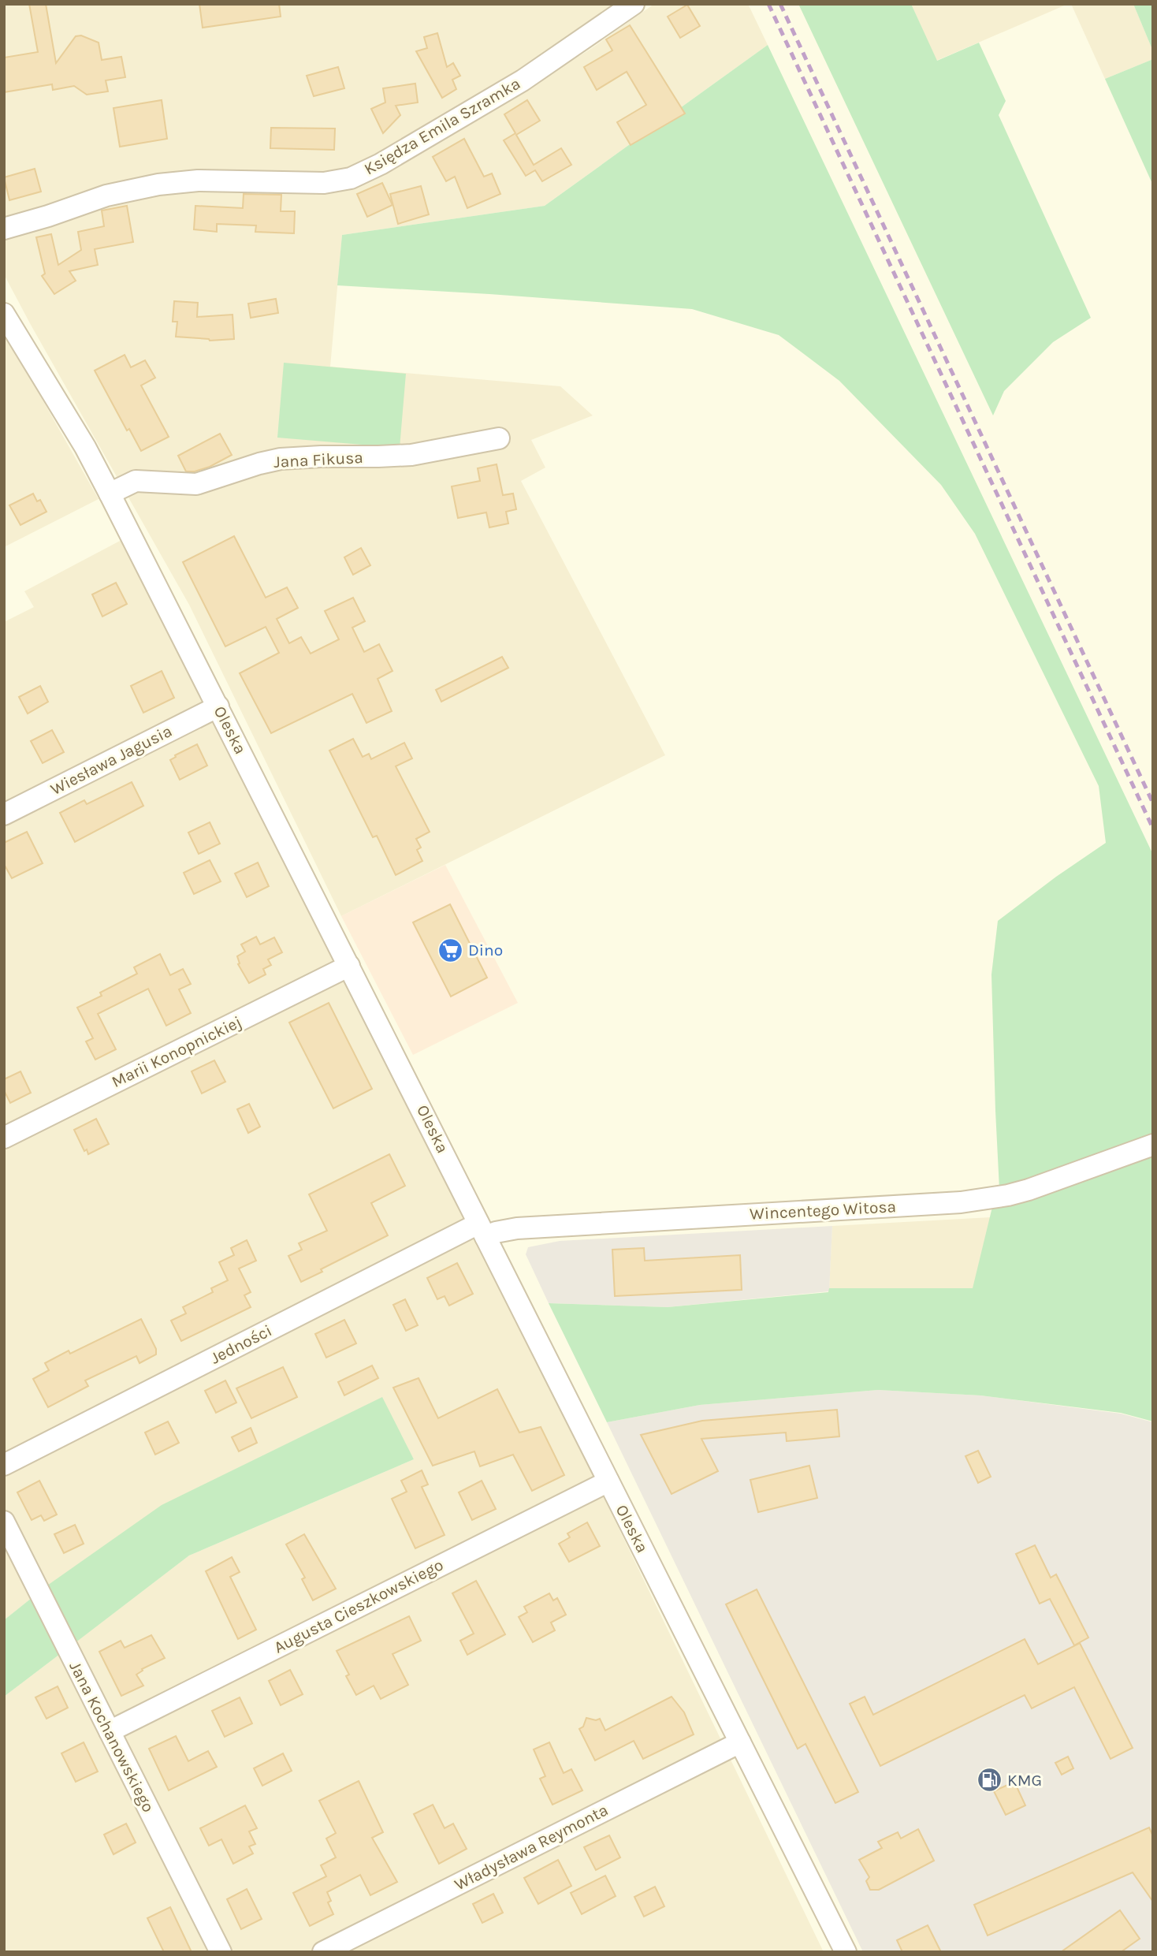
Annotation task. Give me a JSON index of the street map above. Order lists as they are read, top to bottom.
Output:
{
  "streets": {
    "street": [
      "Księdza Emila Szramka",
      "Jana Fikusa",
      "Oleska",
      "Wiesława Jagusia",
      "Marii Konopnickiej",
      "Wincentego Witosa",
      "Jedności",
      "Augusta Cieszkowskiego",
      "Jana Kochanowskiego",
      "Władysława Reymonta"
    ]
  },
  "crossings": [
    ["Jana Fikusa", "Oleska"],
    ["Oleska", "Wiesława Jagusia"],
    ["Oleska", "Marii Konopnickiej"],
    ["Oleska", "Wincentego Witosa"],
    ["Oleska", "Jedności"],
    ["Oleska", "Augusta Cieszkowskiego"],
    ["Oleska", "Władysława Reymonta"],
    ["Wincentego Witosa", "Jedności"],
    ["Augusta Cieszkowskiego", "Jana Kochanowskiego"]
  ],
  "places": {
    "supermarket": ["Dino"],
    "fuel station": ["KMG"]
  }
}
